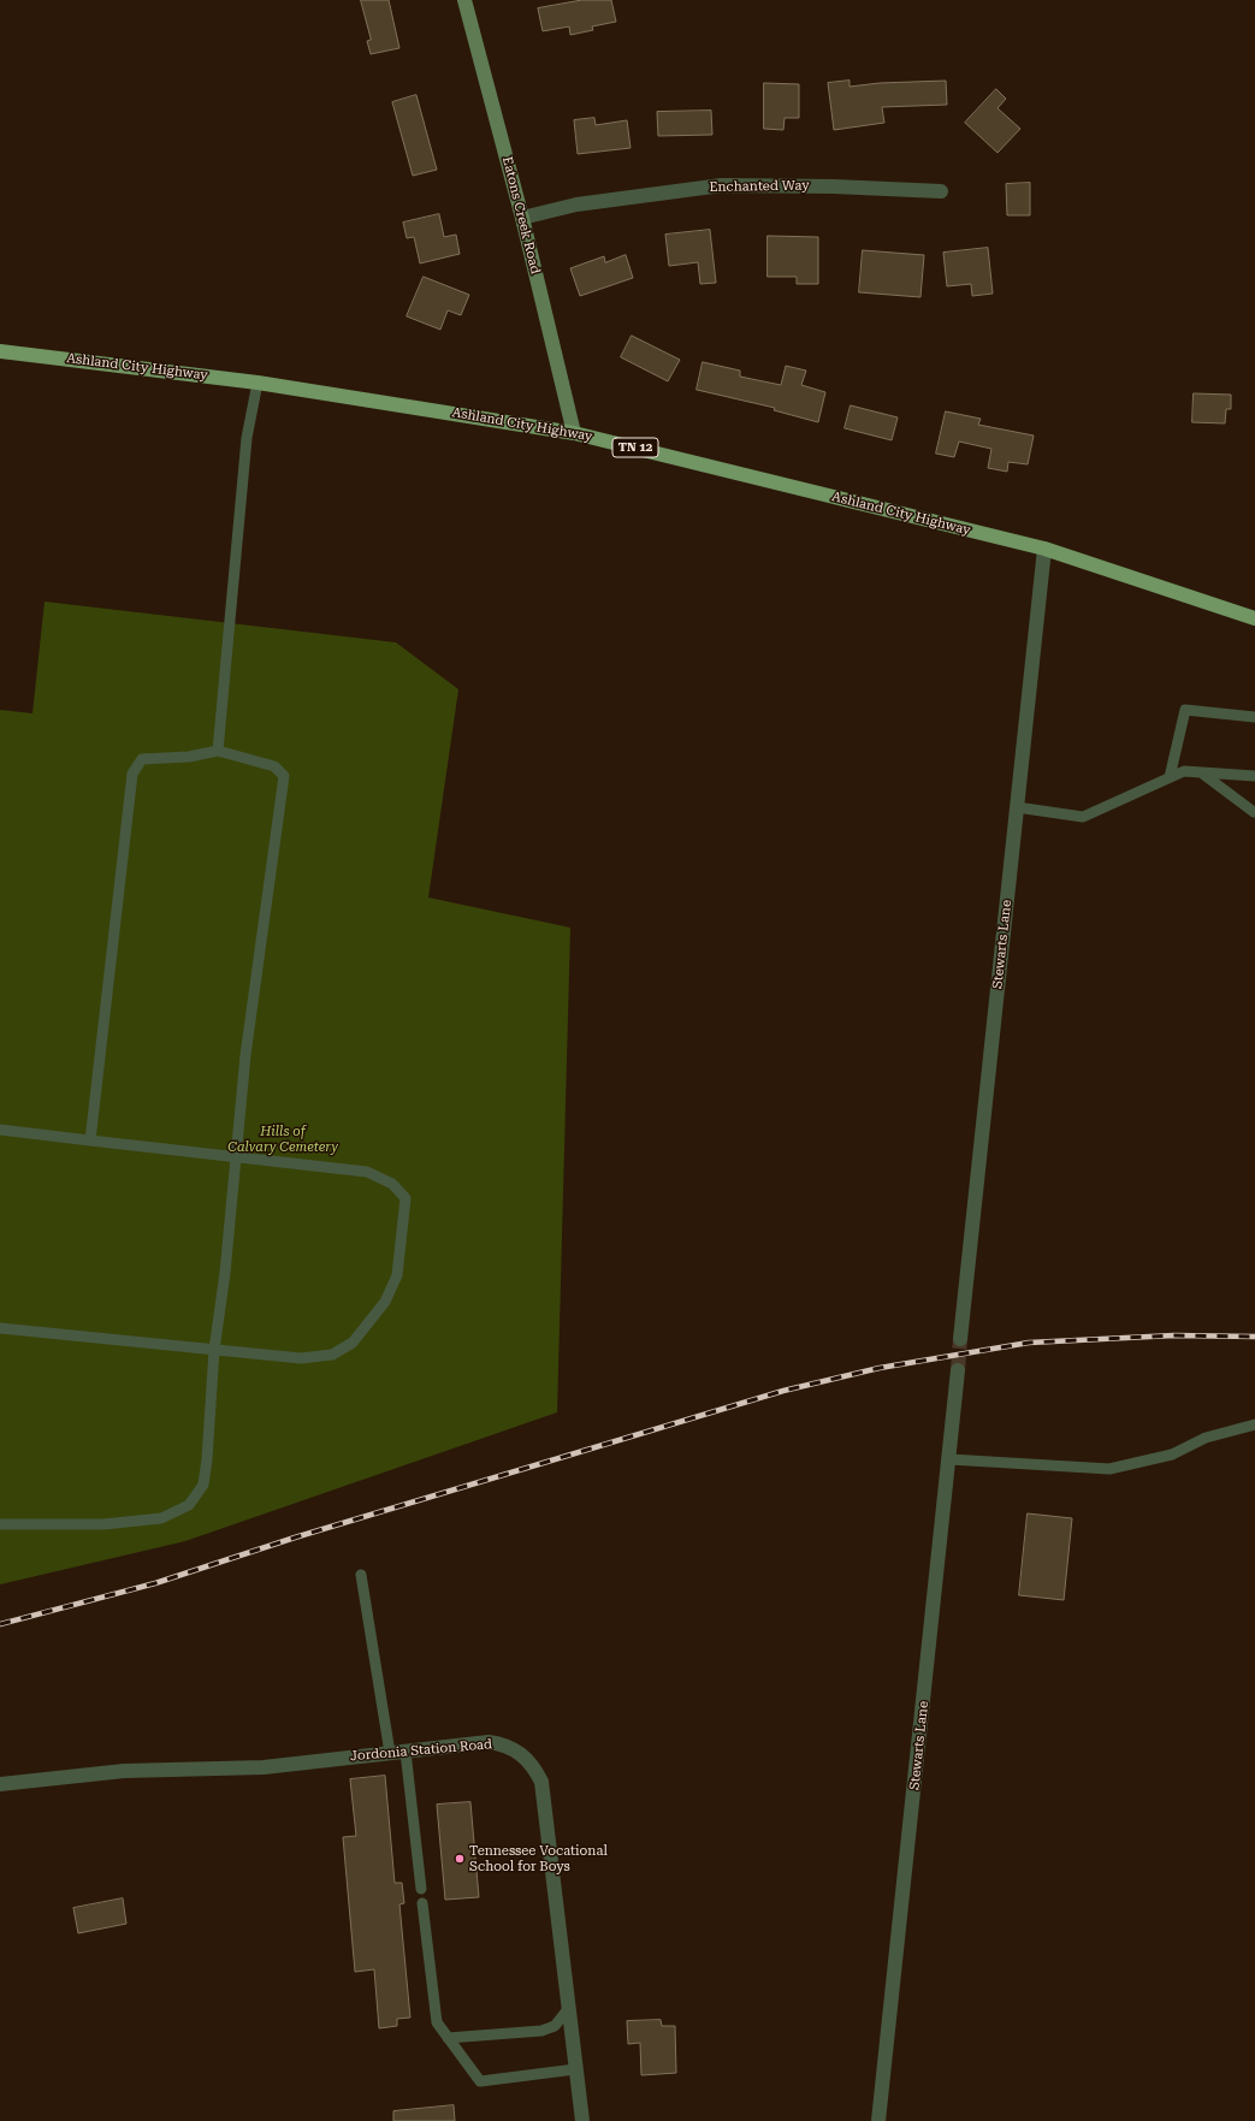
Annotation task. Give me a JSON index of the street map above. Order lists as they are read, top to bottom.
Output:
{
  "streets": {
    "main road": ["Ashland City Highway", "TN 12"],
    "street": [
      "Enchanted Way",
      "Eatons Creek Road",
      "Stewarts Lane",
      "Jordonia Station Road"
    ]
  },
  "crossings": [
    ["Enchanted Way", "Eatons Creek Road"],
    ["Eatons Creek Road", "Ashland City Highway"],
    ["Ashland City Highway", "Stewarts Lane"]
  ],
  "parks": ["Hills of Calvary Cemetery"],
  "places": ["Tennessee Vocational School for Boys"]
}
